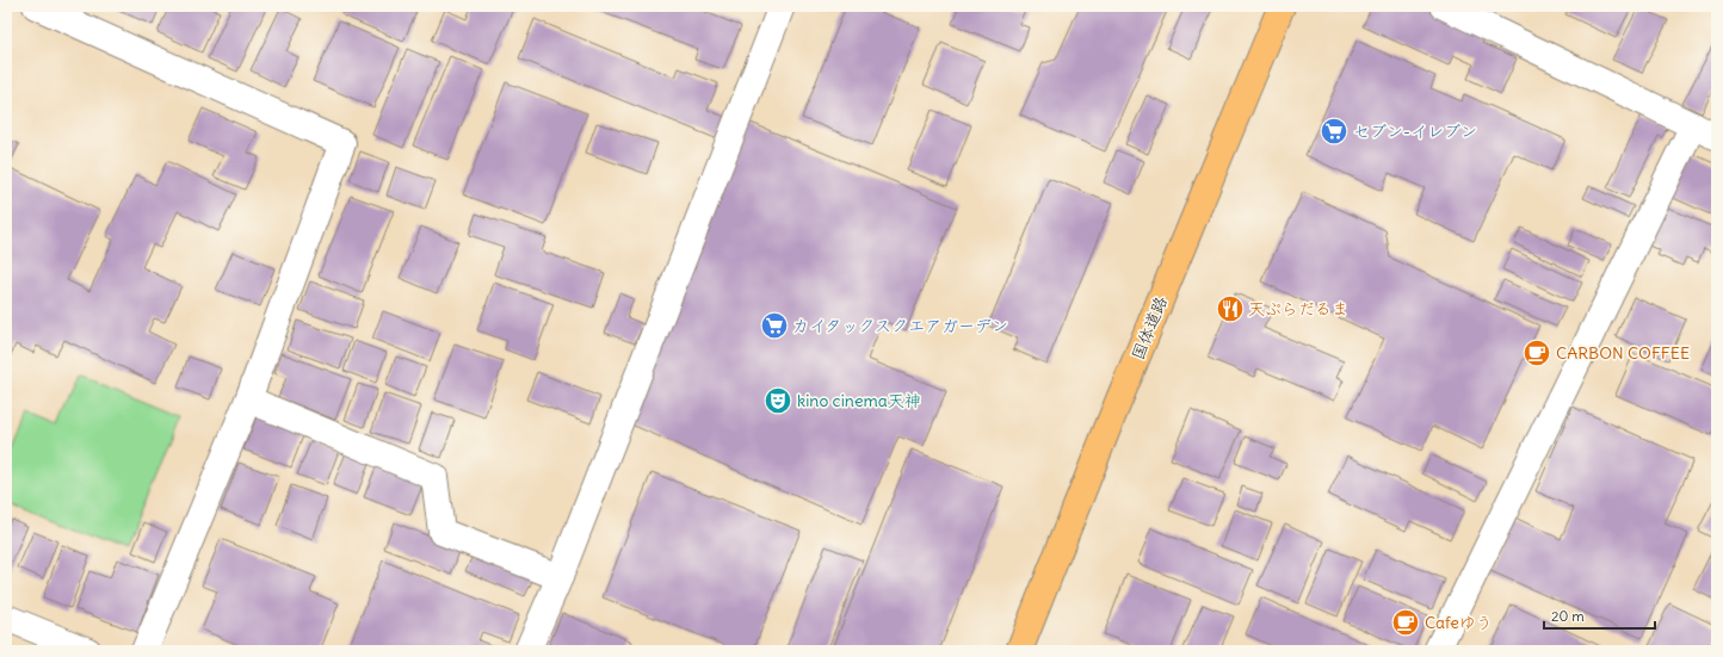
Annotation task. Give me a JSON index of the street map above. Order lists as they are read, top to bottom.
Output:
{
  "streets": {
    "highway": ["国体道路"]
  },
  "places": {
    "supermarket": ["セブン-イレブン", "カイタックスクエアガーデン"],
    "restaurant": ["天ぷらだるま"],
    "cafe": ["CARBON COFFEE", "Cafeゆう"],
    "theatre": ["kino cinema天神"]
  },
  "scale_bar": "20 m"
}
